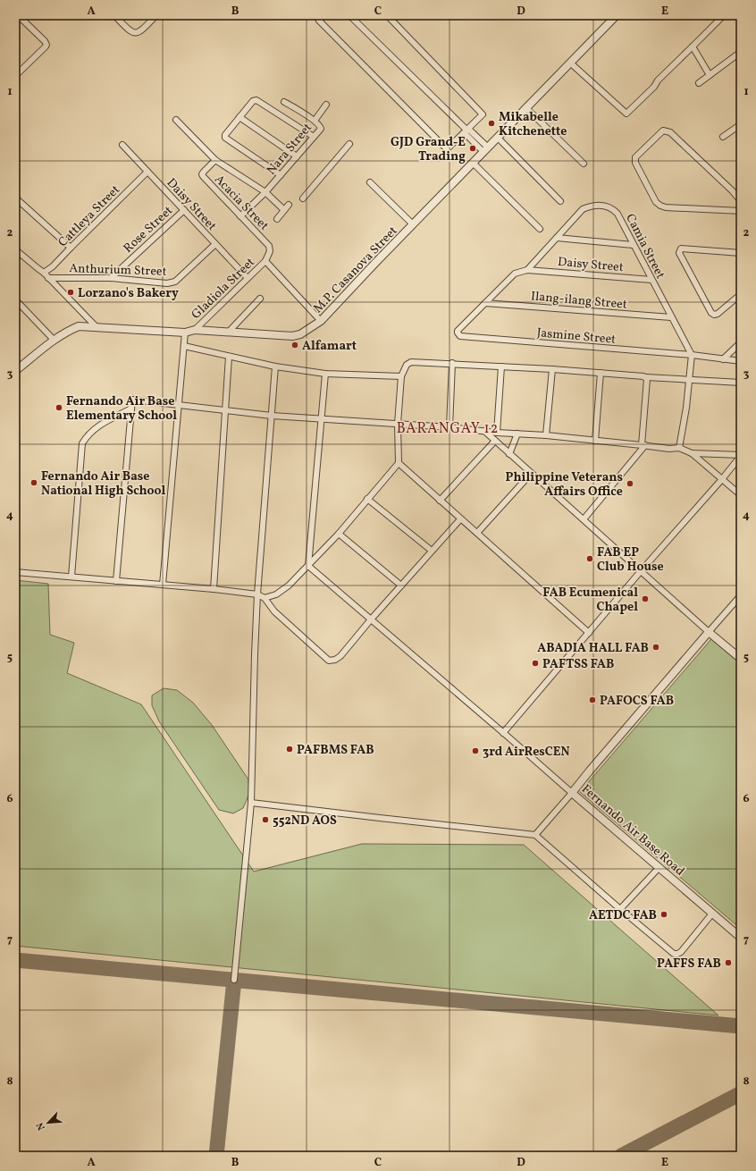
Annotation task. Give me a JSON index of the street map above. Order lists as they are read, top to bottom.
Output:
{
  "streets": {
    "street": [
      "Nara Street",
      "Acacia Street",
      "Daisy Street",
      "Cattleya Street",
      "Rose Street",
      "Camia Street",
      "Anthurium Street",
      "M.P. Casanova Street",
      "Gladiola Street",
      "Ilang-ilang Street",
      "Jasmine Street",
      "Fernando Air Base Road"
    ]
  },
  "crossings": [
    ["Nara Street", "Acacia Street"],
    ["Acacia Street", "Gladiola Street"],
    ["Daisy Street", "Cattleya Street"],
    ["Daisy Street", "Rose Street"],
    ["Daisy Street", "Camia Street"],
    ["Daisy Street", "Anthurium Street"],
    ["Daisy Street", "Gladiola Street"],
    ["Rose Street", "Anthurium Street"],
    ["Camia Street", "Ilang-ilang Street"],
    ["Camia Street", "Jasmine Street"],
    ["M.P. Casanova Street", "Gladiola Street"],
    ["Ilang-ilang Street", "Jasmine Street"]
  ],
  "districts": ["BARANGAY 12"],
  "places": [
    "Mikabelle Kitchenette",
    "GJD Grand-E Trading",
    "Lorzano's Bakery",
    "Alfamart",
    "Fernando Air Base Elementary School",
    "Fernando Air Base National High School",
    "Philippine Veterans Affairs Office",
    "FAB EP Club House",
    "FAB Ecumenical Chapel",
    "ABADIA HALL FAB",
    "PAFTSS FAB",
    "PAFOCS FAB",
    "PAFBMS FAB",
    "3rd AirResCEN",
    "552ND AOS",
    "AETDC FAB",
    "PAFFS FAB"
  ],
  "north": "bottom left",
  "grid": {
    "columns": [
      "A",
      "B",
      "C",
      "D",
      "E"
    ],
    "rows": [
      "1",
      "2",
      "3",
      "4",
      "5",
      "6",
      "7",
      "8"
    ]
  }
}
